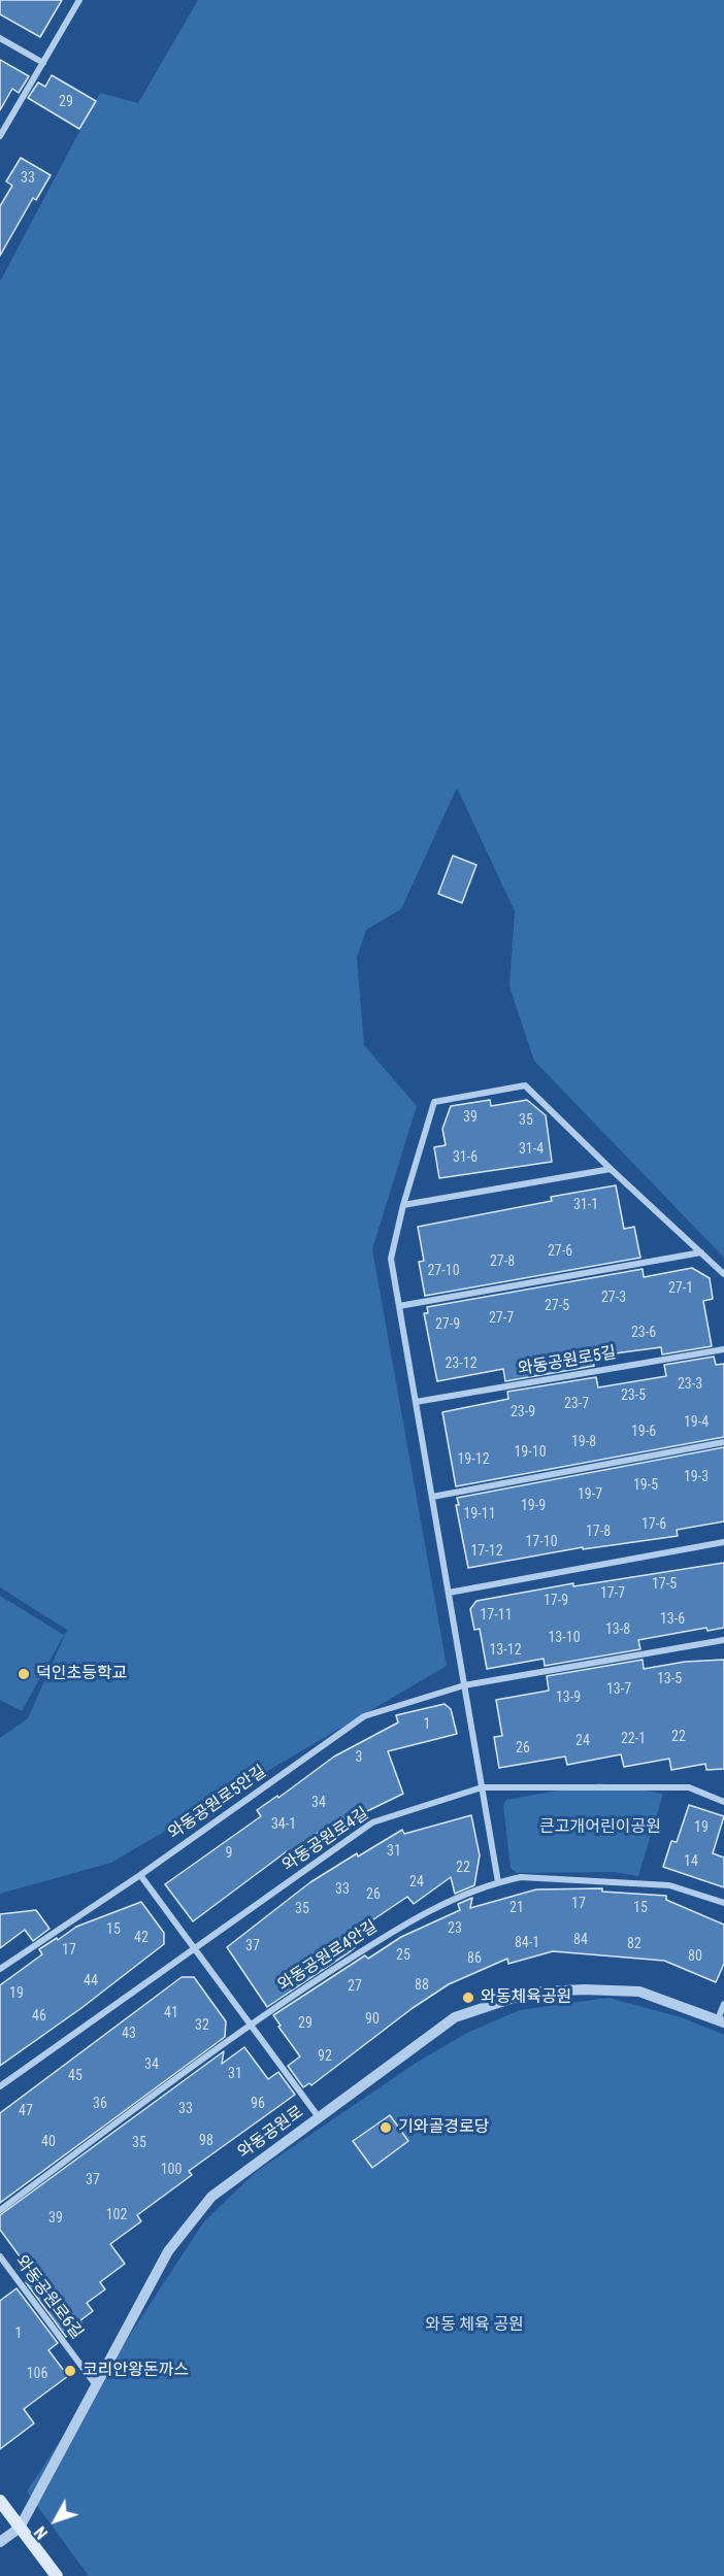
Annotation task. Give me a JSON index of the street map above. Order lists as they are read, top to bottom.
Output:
{
  "streets": {
    "street": [
      "와동공원로5길",
      "와동공원로5안길",
      "와동공원로4길",
      "와동공원로4안길",
      "와동공원로",
      "와동공원로6길"
    ]
  },
  "crossings": [
    ["와동공원로", "와동공원로6길"]
  ],
  "parks": ["큰고개어린이공원", "와동 체육 공원"],
  "places": [
    "덕인초등학교",
    "와동체육공원",
    "기와골경로당",
    "코리안왕돈까스"
  ],
  "house_numbers": [
    "29",
    "33",
    "39",
    "35",
    "31-4",
    "31-6",
    "31-1",
    "27-6",
    "27-8",
    "27-10",
    "27-1",
    "27-3",
    "27-5",
    "27-7",
    "27-9",
    "23-6",
    "23-12",
    "23-3",
    "23-5",
    "23-7",
    "23-9",
    "19-4",
    "19-6",
    "19-8",
    "19-10",
    "19-12",
    "19-3",
    "19-5",
    "19-7",
    "19-9",
    "19-11",
    "17-6",
    "17-8",
    "17-10",
    "17-12",
    "17-5",
    "17-7",
    "17-9",
    "17-11",
    "13-6",
    "13-8",
    "13-10",
    "13-12",
    "13-5",
    "13-7",
    "13-9",
    "1",
    "22",
    "22-1",
    "24",
    "26",
    "3",
    "34",
    "34-1",
    "19",
    "31",
    "9",
    "14",
    "22",
    "24",
    "33",
    "26",
    "17",
    "21",
    "15",
    "35",
    "23",
    "15",
    "42",
    "84",
    "84-1",
    "82",
    "37",
    "17",
    "25",
    "80",
    "86",
    "44",
    "88",
    "27",
    "19",
    "41",
    "46",
    "90",
    "29",
    "32",
    "43",
    "92",
    "34",
    "31",
    "45",
    "36",
    "96",
    "33",
    "47",
    "98",
    "40",
    "35",
    "100",
    "37",
    "102",
    "39",
    "1",
    "106"
  ],
  "north": "bottom left"
}
